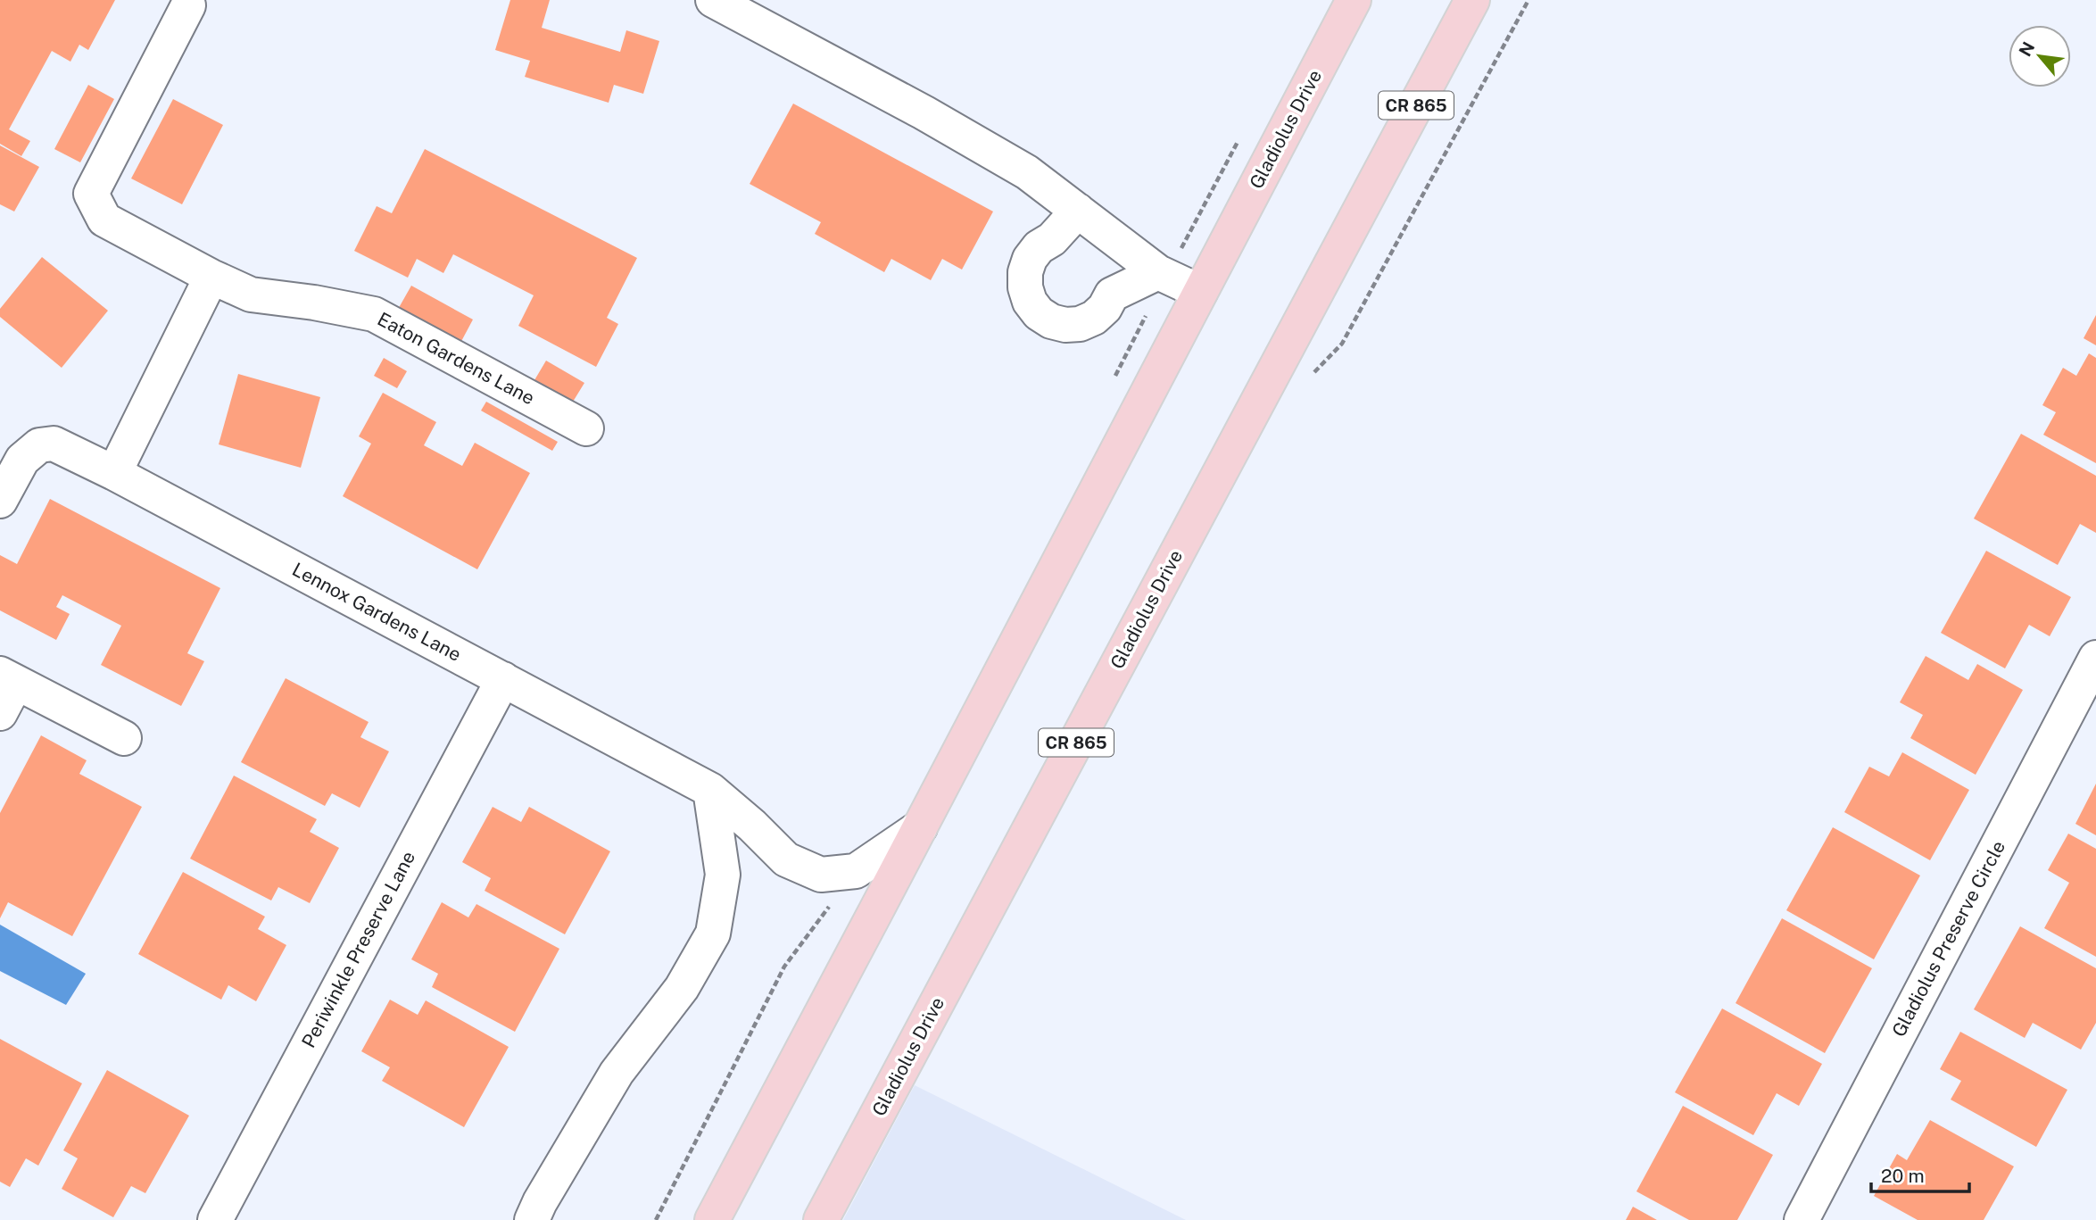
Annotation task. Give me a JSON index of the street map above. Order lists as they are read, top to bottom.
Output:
{
  "streets": {
    "main road": ["CR 865", "Gladiolus Drive"],
    "street": [
      "Eaton Gardens Lane",
      "Lennox Gardens Lane",
      "Gladiolus Preserve Circle",
      "Periwinkle Preserve Lane"
    ]
  },
  "crossings": [
    ["Gladiolus Drive", "Lennox Gardens Lane"],
    ["Lennox Gardens Lane", "Periwinkle Preserve Lane"]
  ],
  "scale_bar": "20 m",
  "north": "top left"
}
